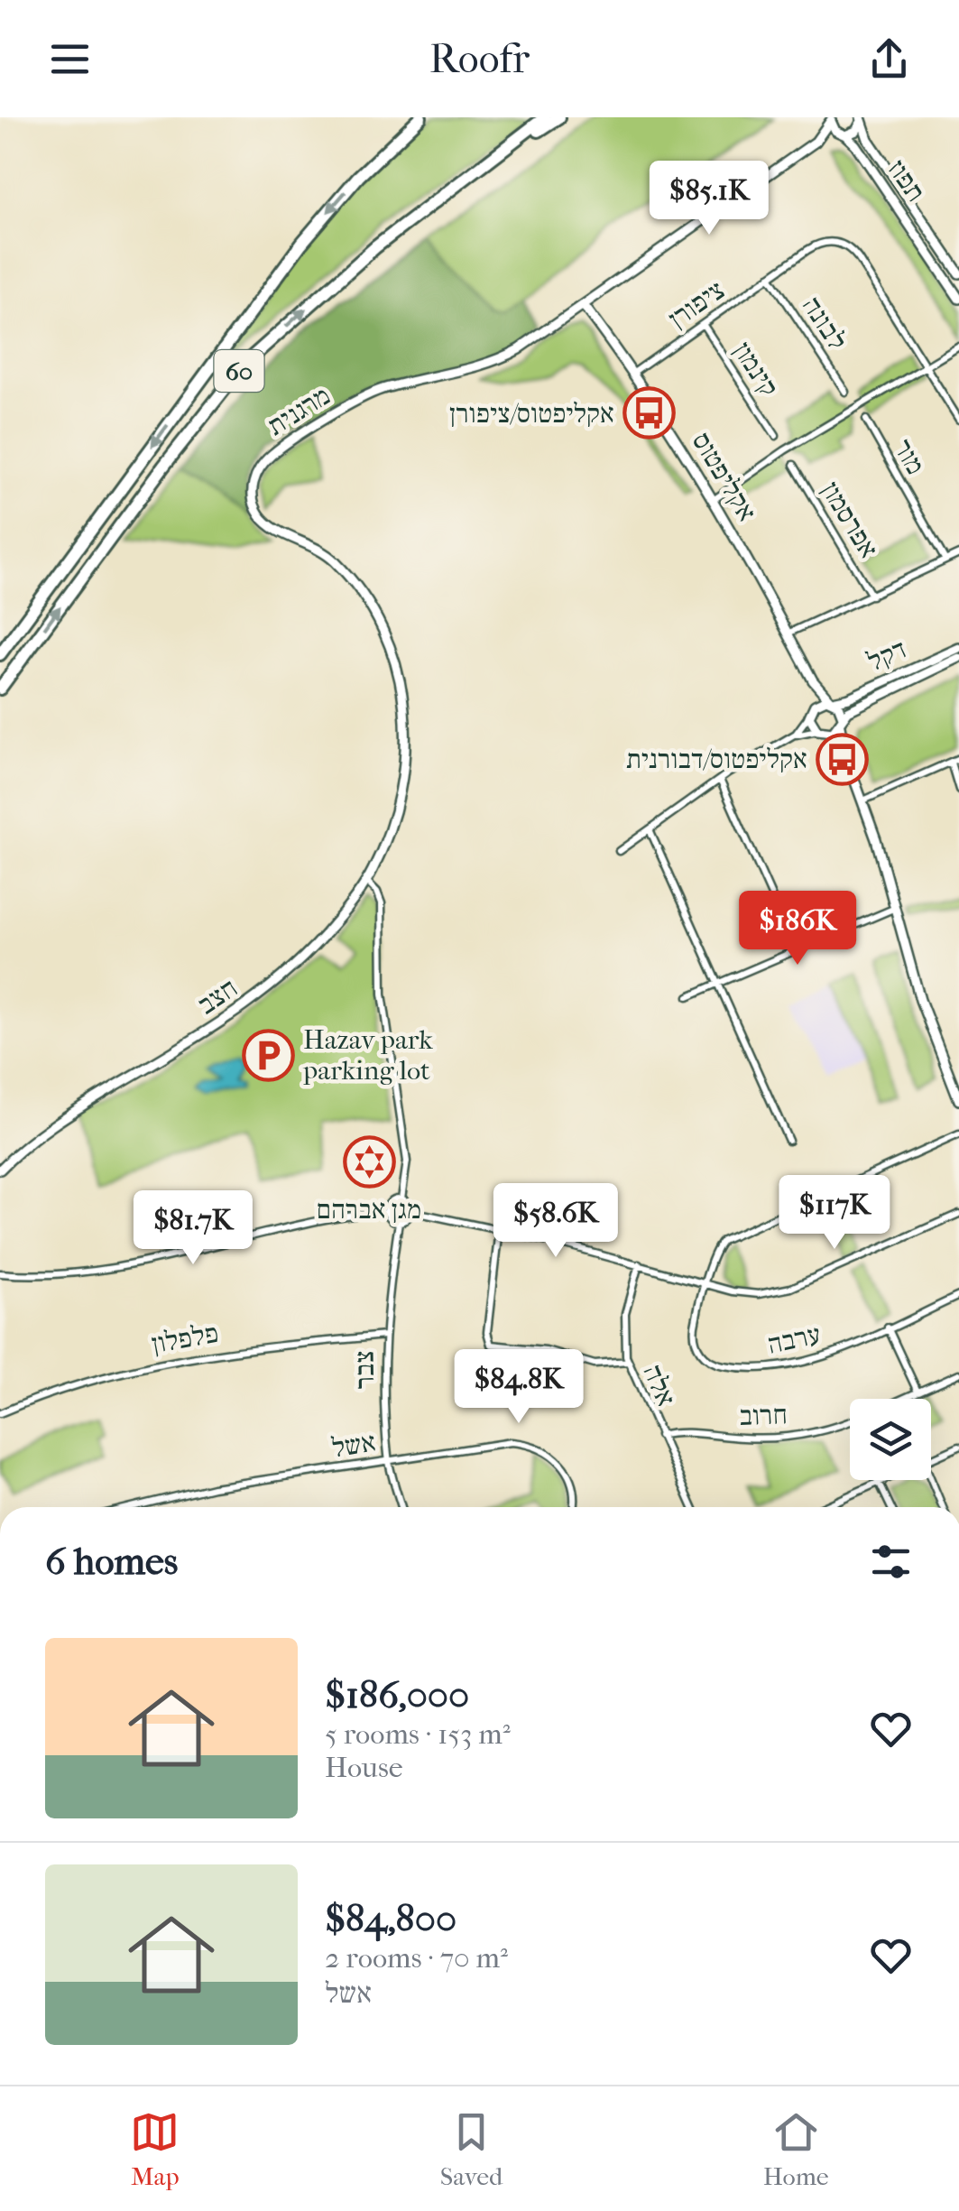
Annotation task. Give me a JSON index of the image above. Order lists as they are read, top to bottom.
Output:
{
  "streets": {
    "highway": ["60"],
    "street": [
      "תפוז",
      "ציפורן",
      "לבונה",
      "קינמון",
      "מרגנית",
      "מור",
      "אקליפטוס",
      "אפרסמון",
      "דקל",
      "חצב",
      "פלפלון",
      "ערבה",
      "צבר",
      "אלה",
      "חרוב",
      "אשל"
    ]
  },
  "crossings": [
    ["ציפורן", "לבונה"],
    ["ציפורן", "קינמון"],
    ["ציפורן", "אקליפטוס"],
    ["מרגנית", "אקליפטוס"],
    ["מרגנית", "חצב"],
    ["אקליפטוס", "דקל"],
    ["פלפלון", "צבר"],
    ["צבר", "אשל"],
    ["אלה", "חרוב"]
  ],
  "places": {
    "bus stop": ["אקליפטוס/ציפורן", "אקליפטוס/דבורנית"],
    "parking": ["Hazav park parking lot"],
    "synagogue": ["מגן אברהם"]
  },
  "page": {
    "header": "Roofr",
    "price": [
      "$85.1K",
      "$186K",
      "$117K",
      "$58.6K",
      "$81.7K",
      "$84.8K"
    ],
    "heading": "6 homes",
    "list": [
      {
        "name": "$186,000",
        "note": "5 rooms · 153 m² · House"
      },
      {
        "name": "$84,800",
        "note": "2 rooms · 70 m² · אשל"
      }
    ],
    "tabs": ["Map", "Saved", "Home"]
  }
}
